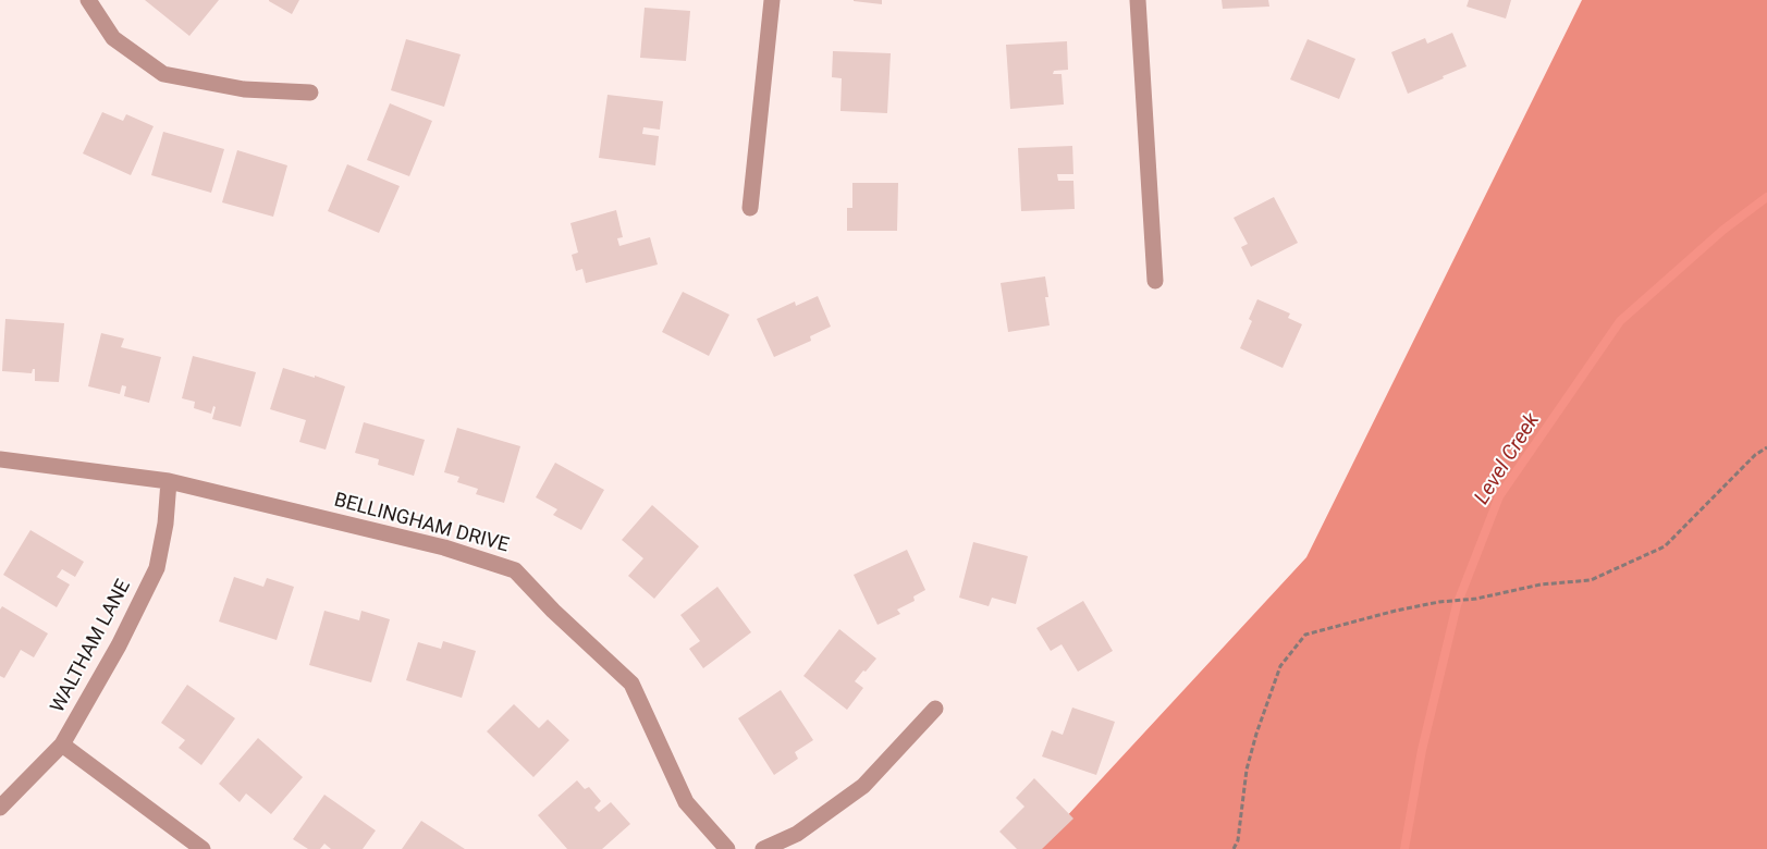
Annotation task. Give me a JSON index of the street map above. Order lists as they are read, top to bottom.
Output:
{
  "streets": {
    "street": ["BELLINGHAM DRIVE", "WALTHAM LANE"]
  },
  "crossings": [
    ["BELLINGHAM DRIVE", "WALTHAM LANE"]
  ],
  "water": ["Level Creek"]
}
